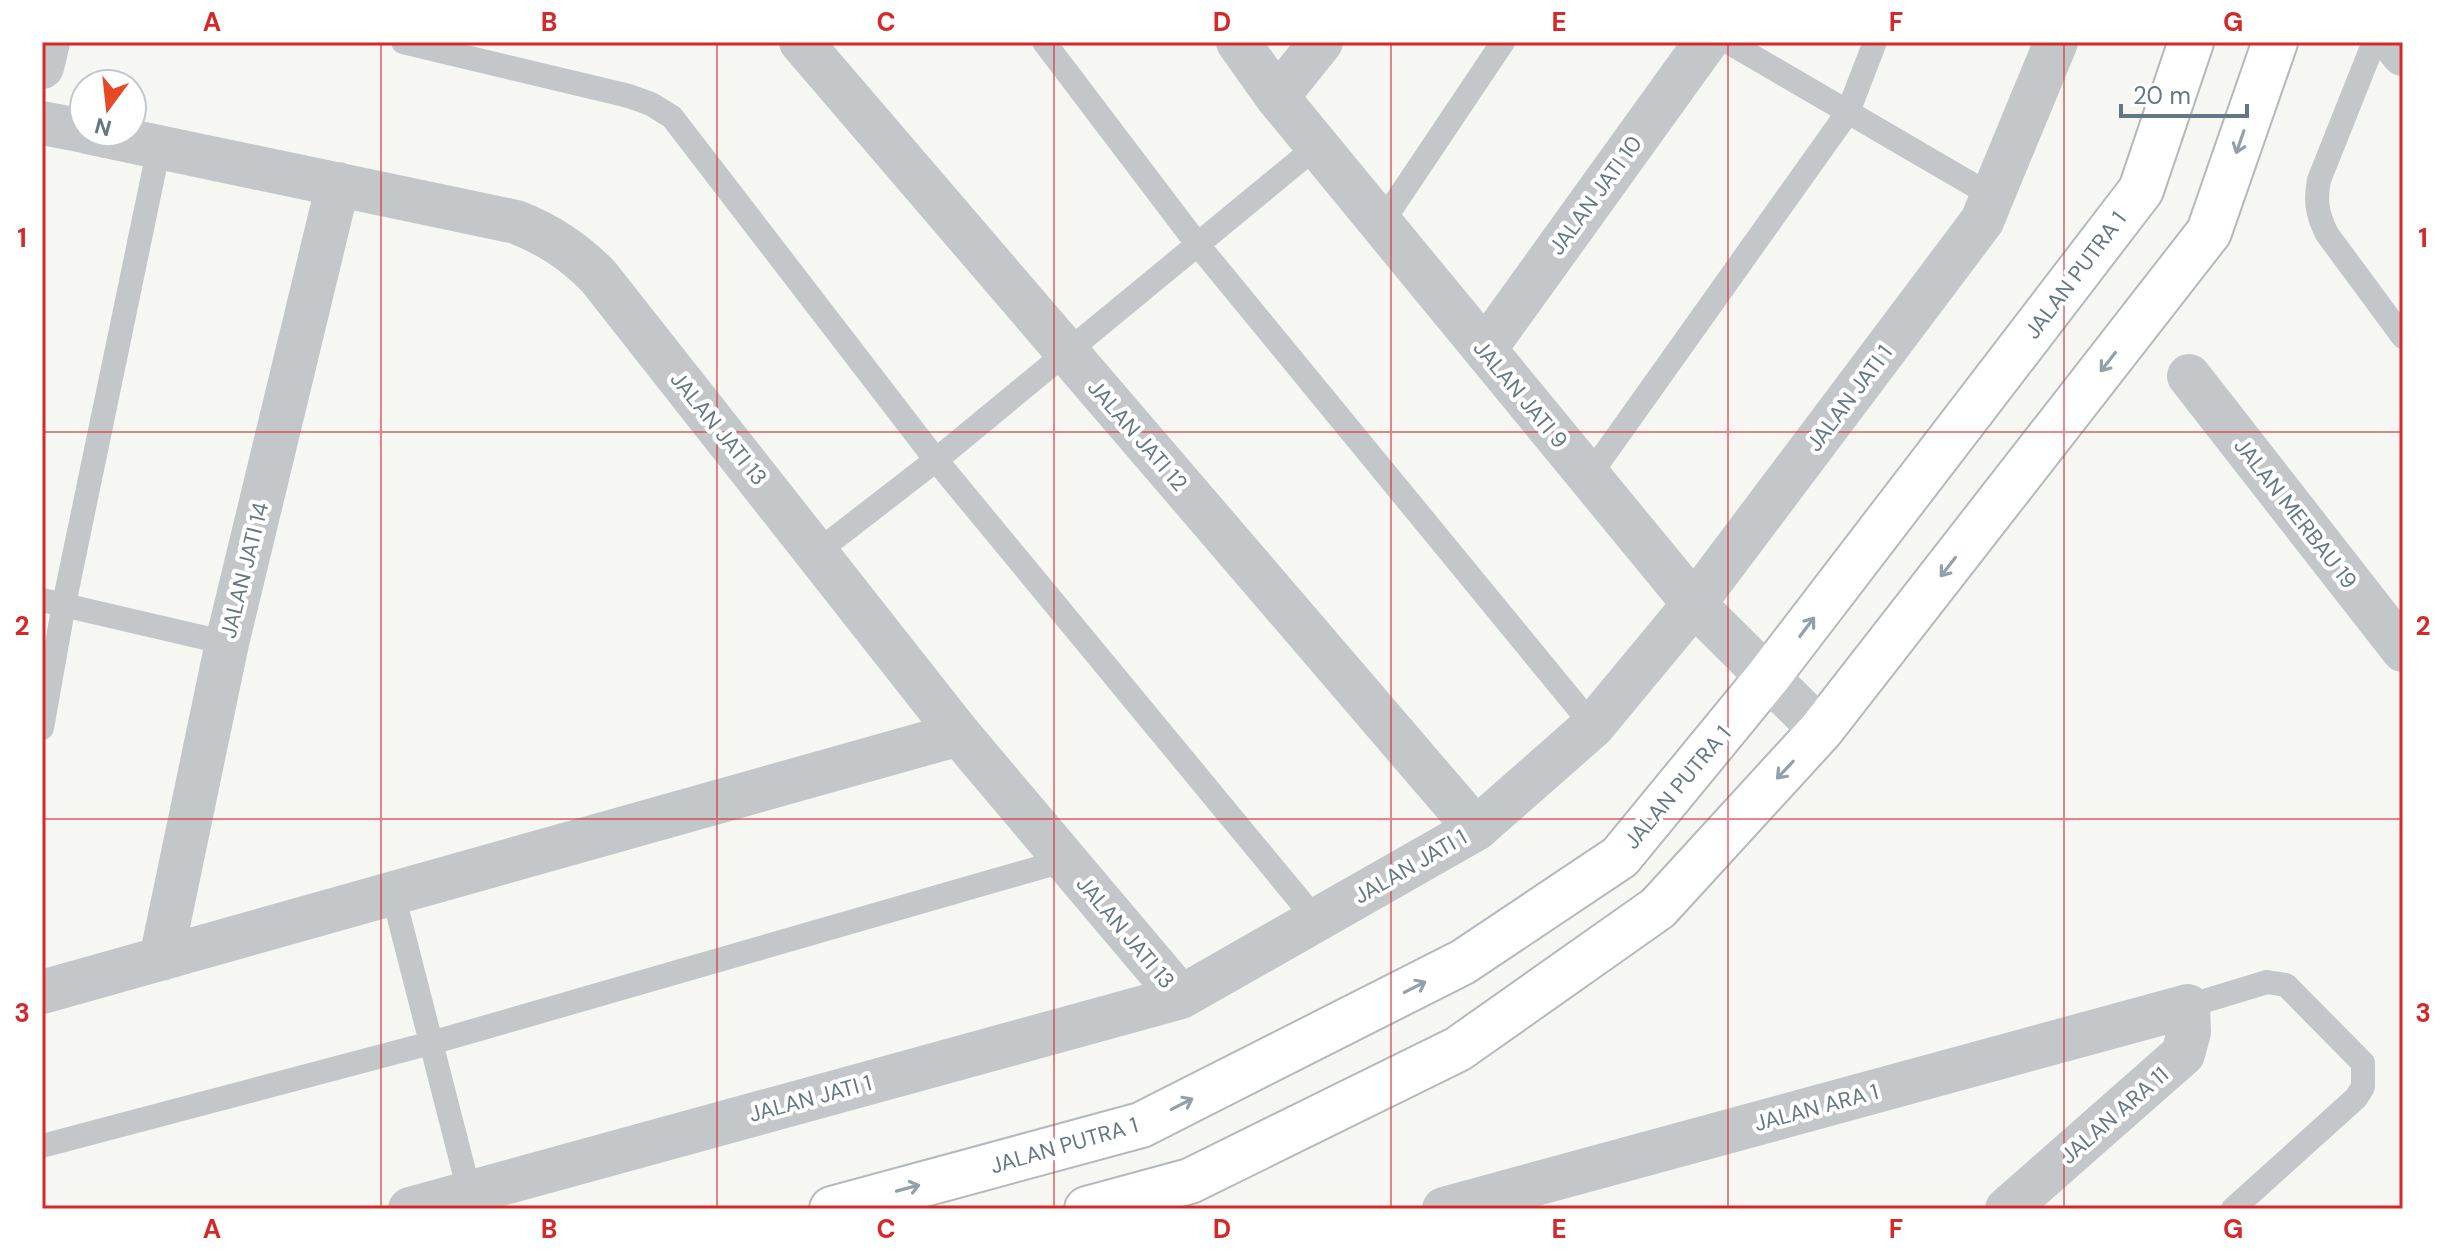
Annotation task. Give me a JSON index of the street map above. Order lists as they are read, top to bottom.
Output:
{
  "streets": {
    "main road": ["JALAN PUTRA 1"],
    "street": [
      "JALAN JATI 10",
      "JALAN JATI 9",
      "JALAN JATI 1",
      "JALAN JATI 13",
      "JALAN JATI 12",
      "JALAN MERBAU 19",
      "JALAN JATI 14",
      "JALAN ARA 1",
      "JALAN ARA 11"
    ]
  },
  "crossings": [
    ["JALAN JATI 10", "JALAN JATI 9"],
    ["JALAN PUTRA 1", "JALAN JATI 9"],
    ["JALAN JATI 9", "JALAN JATI 1"],
    ["JALAN JATI 1", "JALAN JATI 13"],
    ["JALAN JATI 1", "JALAN JATI 12"],
    ["JALAN JATI 13", "JALAN JATI 14"],
    ["JALAN ARA 1", "JALAN ARA 11"]
  ],
  "scale_bar": "20 m",
  "north": "bottom",
  "grid": {
    "columns": [
      "A",
      "B",
      "C",
      "D",
      "E",
      "F",
      "G"
    ],
    "rows": ["1", "2", "3"]
  }
}
